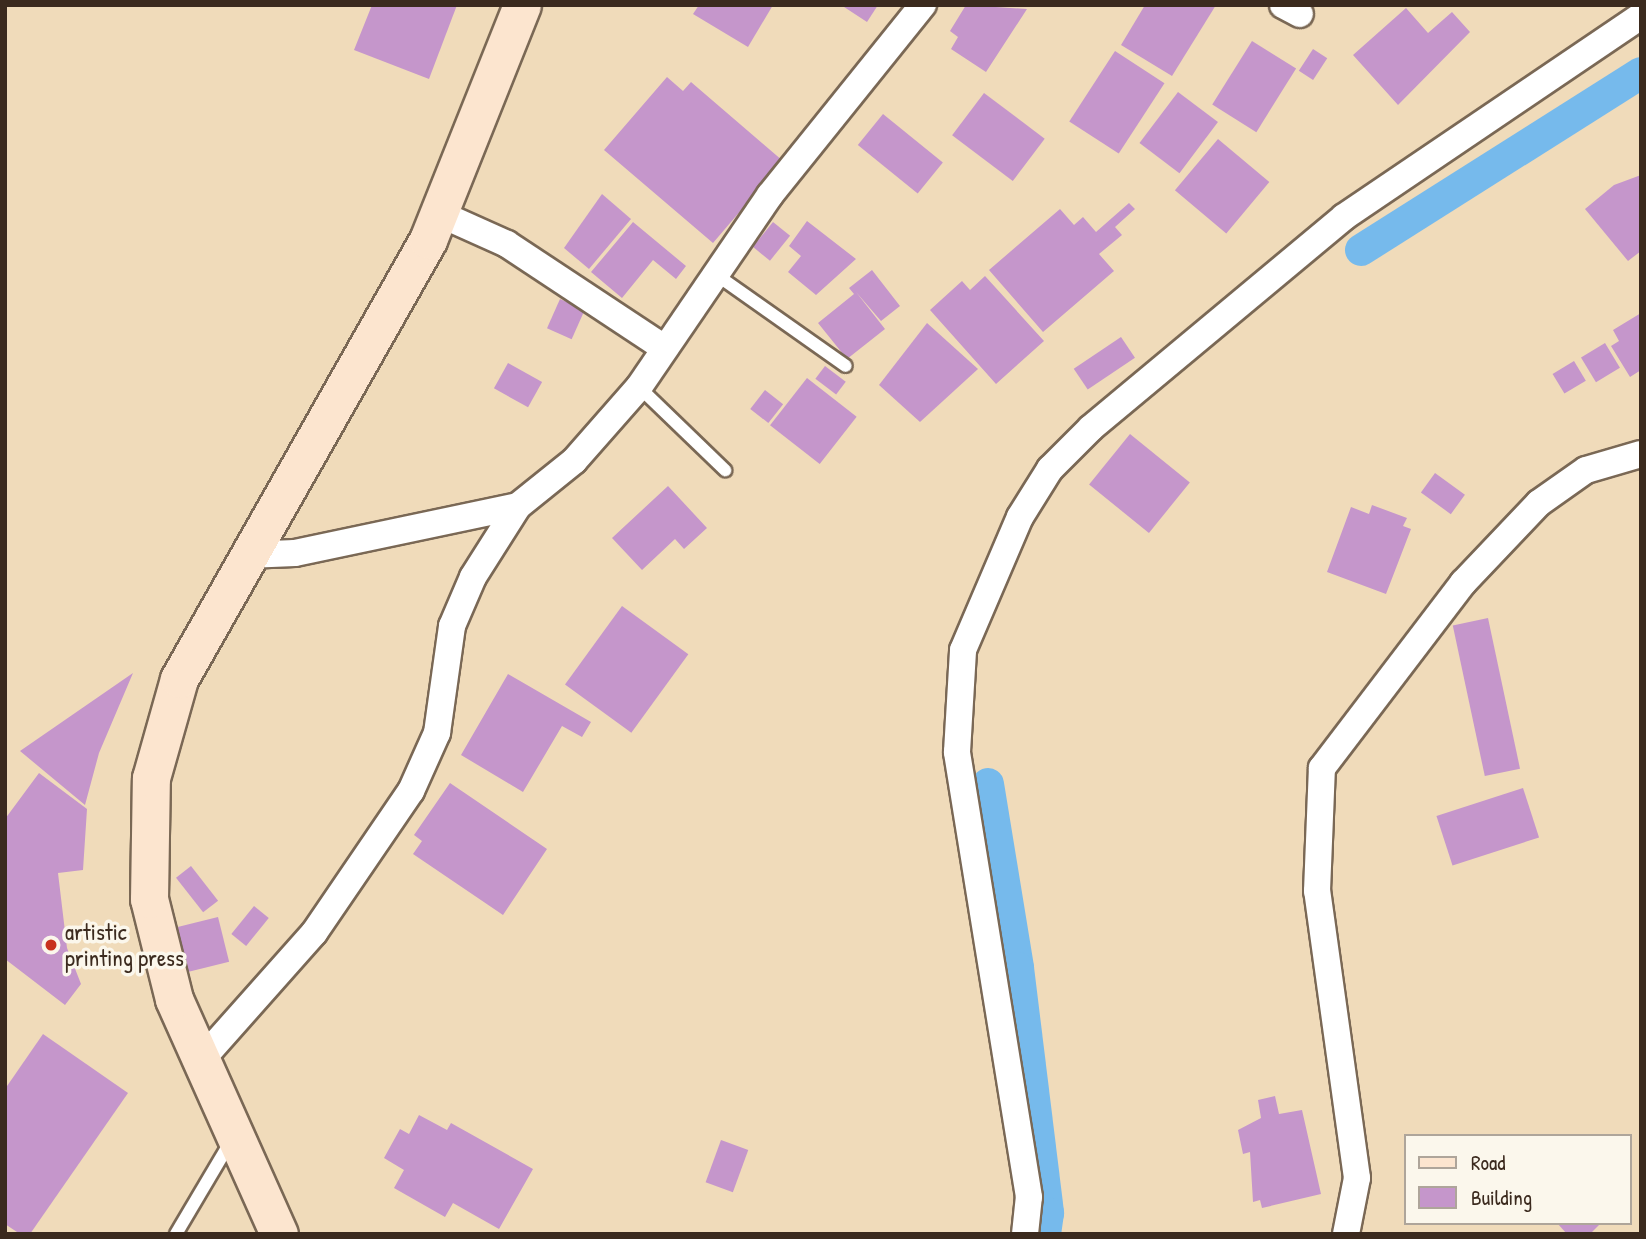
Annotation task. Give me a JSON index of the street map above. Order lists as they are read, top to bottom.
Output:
{
  "places": ["artistic printing press"],
  "legend": ["Road", "Building"]
}
